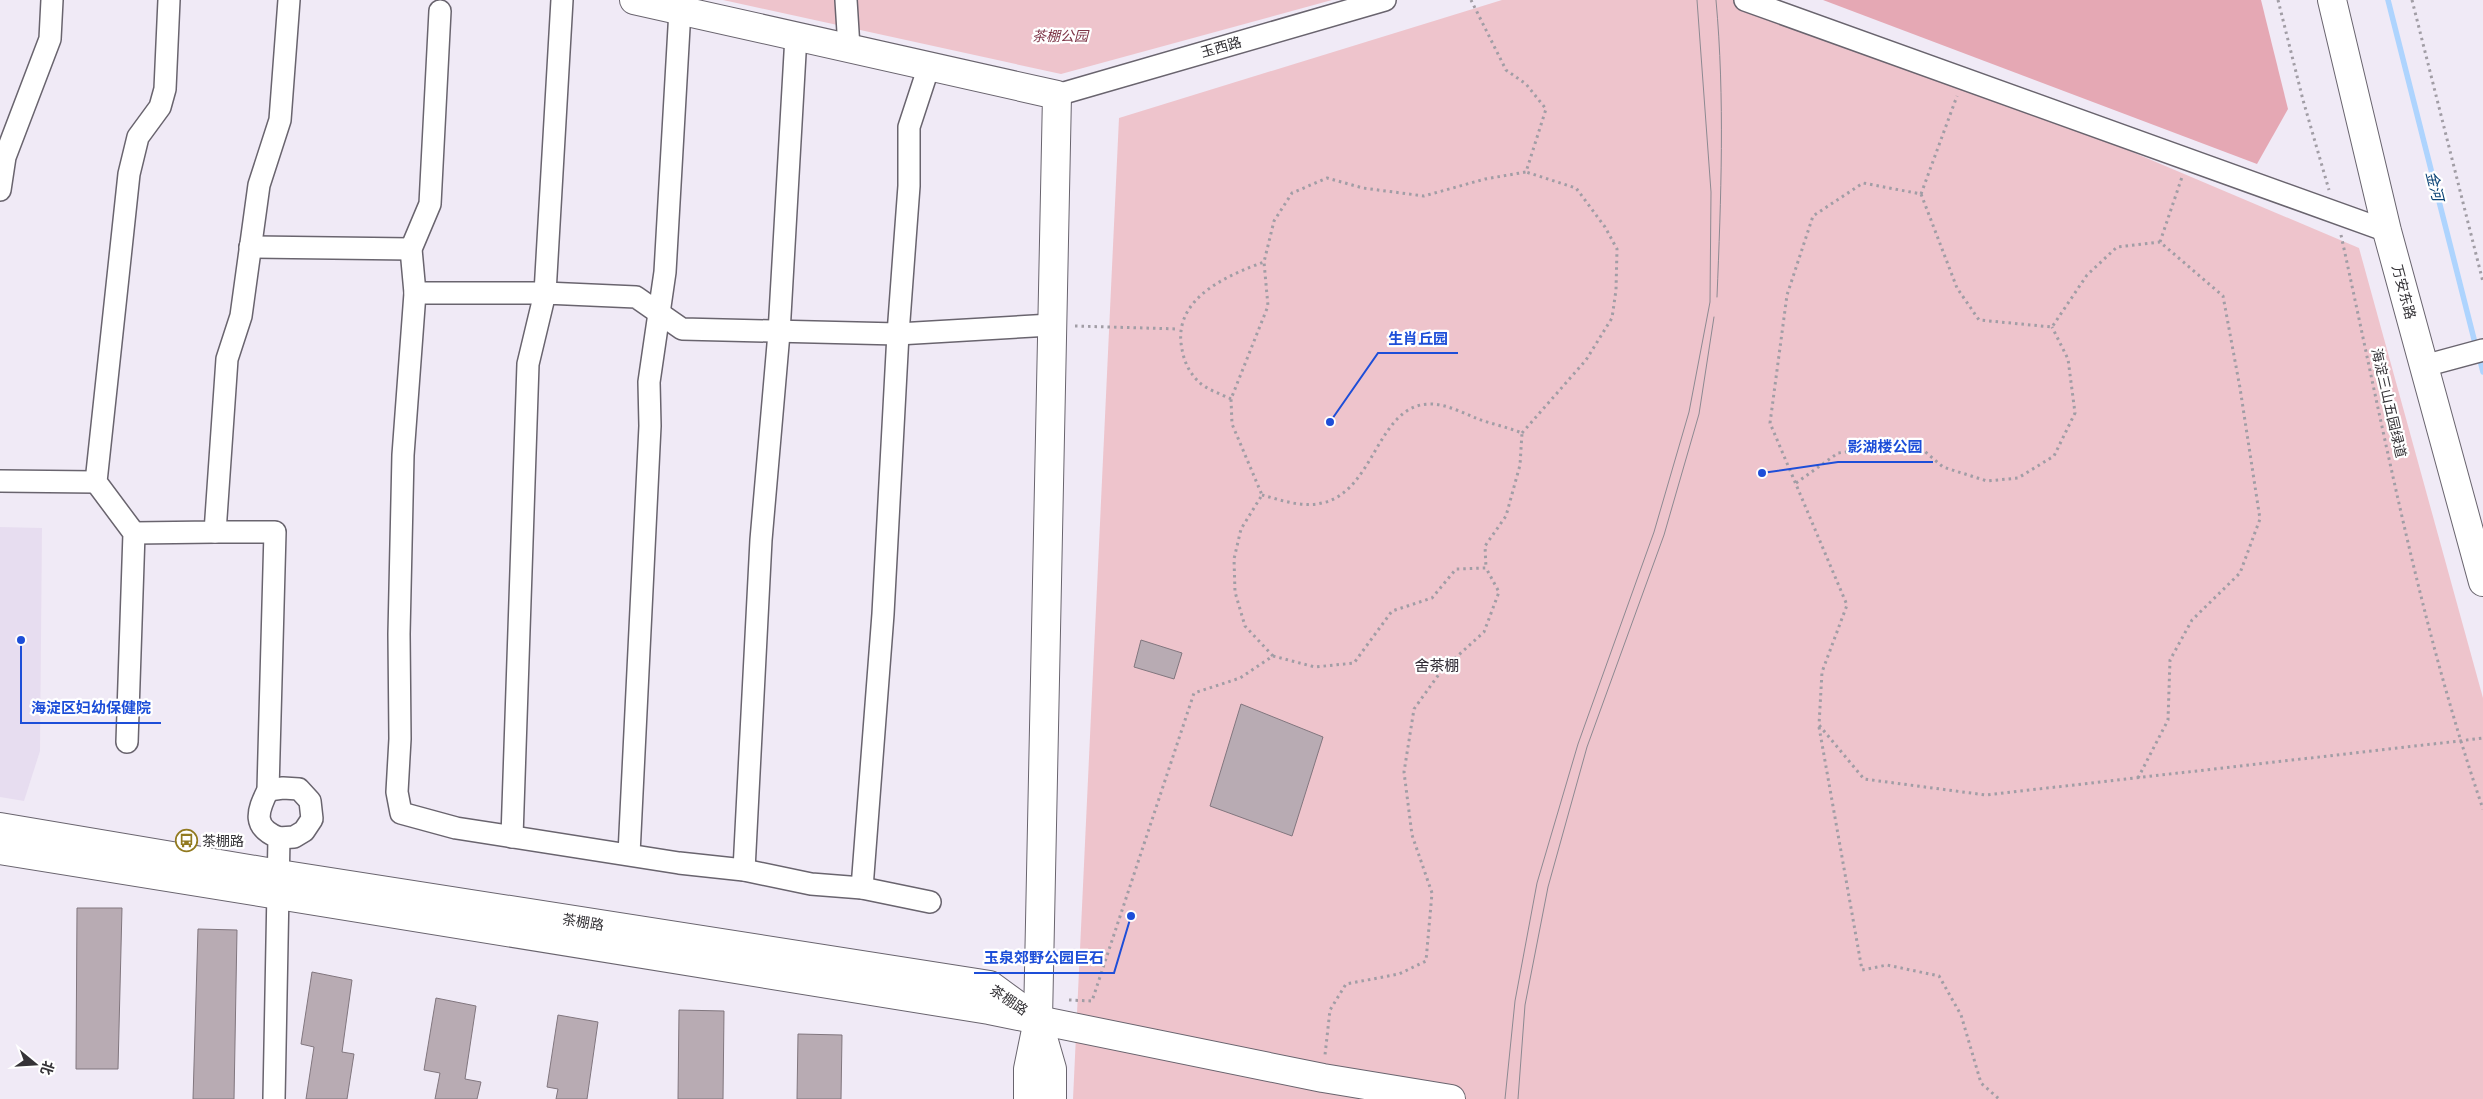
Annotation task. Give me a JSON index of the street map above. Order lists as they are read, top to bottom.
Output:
{
  "streets": {
    "street": ["玉西路", "万安东路", "茶棚路"],
    "path": ["海淀三山五园绿道"]
  },
  "districts": ["舍茶棚"],
  "water": ["金河"],
  "parks": ["茶棚公园"],
  "places": {
    "other": [
      "生肖丘园",
      "影湖楼公园",
      "海淀区妇幼保健院",
      "玉泉郊野公园巨石"
    ],
    "bus stop": ["茶棚路"]
  },
  "north": "right"
}
